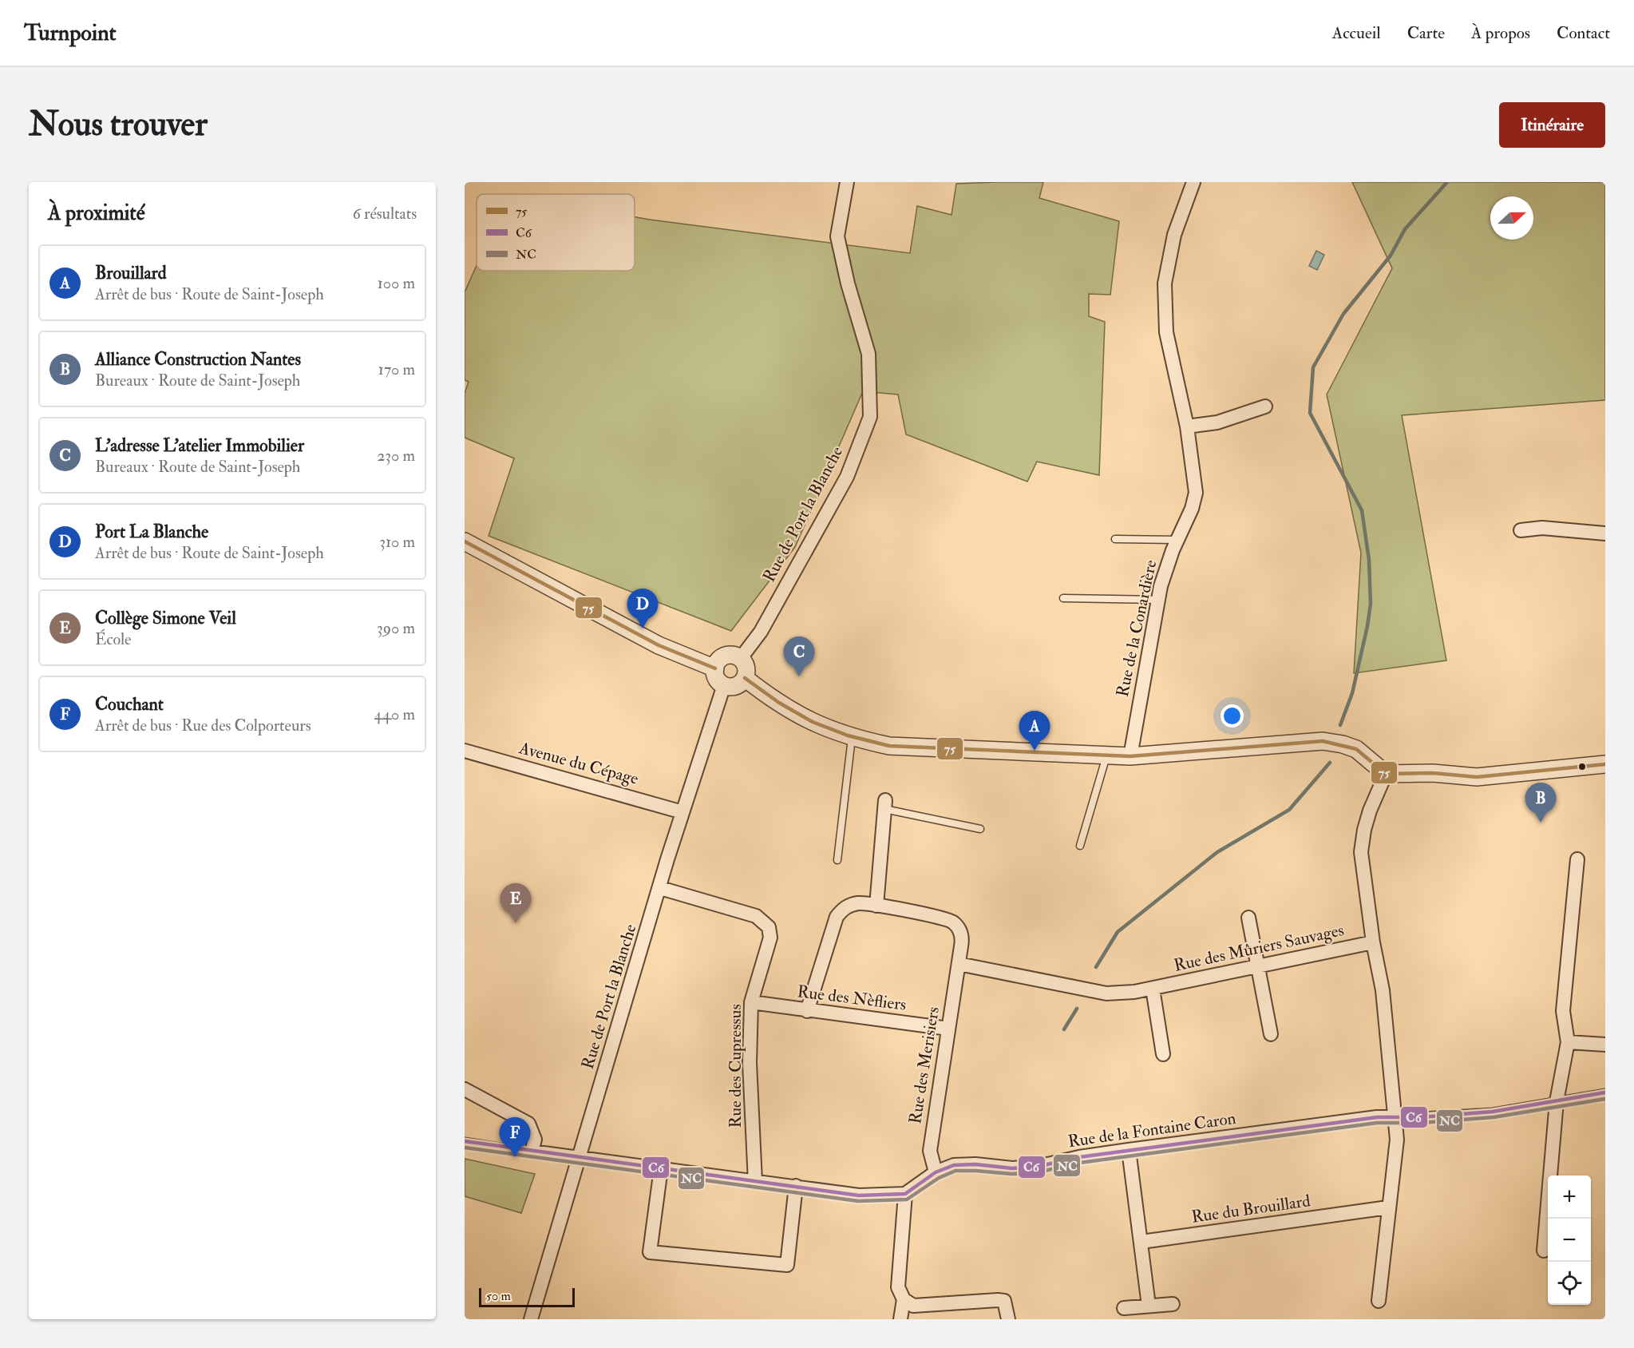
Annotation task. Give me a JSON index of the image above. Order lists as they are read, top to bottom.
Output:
{
  "streets": {
    "street": [
      "Rue de Port la Blanche",
      "Rue de la Conardière",
      "Avenue du Cépage",
      "Rue des Mûriers Sauvages",
      "Rue des Nèfliers",
      "Rue des Merisiers",
      "Rue des Cupressus",
      "Rue de la Fontaine Caron",
      "Rue du Brouillard"
    ]
  },
  "crossings": [
    ["Rue de Port la Blanche", "Avenue du Cépage"],
    ["Rue de Port la Blanche", "Rue des Cupressus"],
    ["Rue des Mûriers Sauvages", "Rue des Merisiers"],
    ["Rue des Nèfliers", "Rue des Merisiers"],
    ["Rue des Nèfliers", "Rue des Cupressus"],
    ["Rue des Merisiers", "Rue de la Fontaine Caron"]
  ],
  "lines": ["transit line 75", "transit line C6", "transit line NC"],
  "legend": ["75", "C6", "NC"],
  "scale_bar": "50 m",
  "north": "right",
  "page": {
    "header": "Turnpoint",
    "nav": [
      "Accueil",
      "Carte",
      "À propos",
      "Contact"
    ],
    "buttons": "Itinéraire",
    "title": "Nous trouver",
    "heading": ["À proximité", "6 résultats"],
    "list": [
      {
        "mark": "A",
        "name": "Brouillard",
        "note": "Arrêt de bus · Route de Saint-Joseph",
        "value": "100 m"
      },
      {
        "mark": "B",
        "name": "Alliance Construction Nantes",
        "note": "Bureaux · Route de Saint-Joseph",
        "value": "170 m"
      },
      {
        "mark": "C",
        "name": "L'adresse L'atelier Immobilier",
        "note": "Bureaux · Route de Saint-Joseph",
        "value": "230 m"
      },
      {
        "mark": "D",
        "name": "Port La Blanche",
        "note": "Arrêt de bus · Route de Saint-Joseph",
        "value": "310 m"
      },
      {
        "mark": "E",
        "name": "Collège Simone Veil",
        "note": "École",
        "value": "390 m"
      },
      {
        "mark": "F",
        "name": "Couchant",
        "note": "Arrêt de bus · Rue des Colporteurs",
        "value": "440 m"
      }
    ],
    "pins": [
      "D",
      "C",
      "A",
      "B",
      "E",
      "F"
    ],
    "map_buttons": ["+", "−"],
    "scale": "50 m"
  }
}
